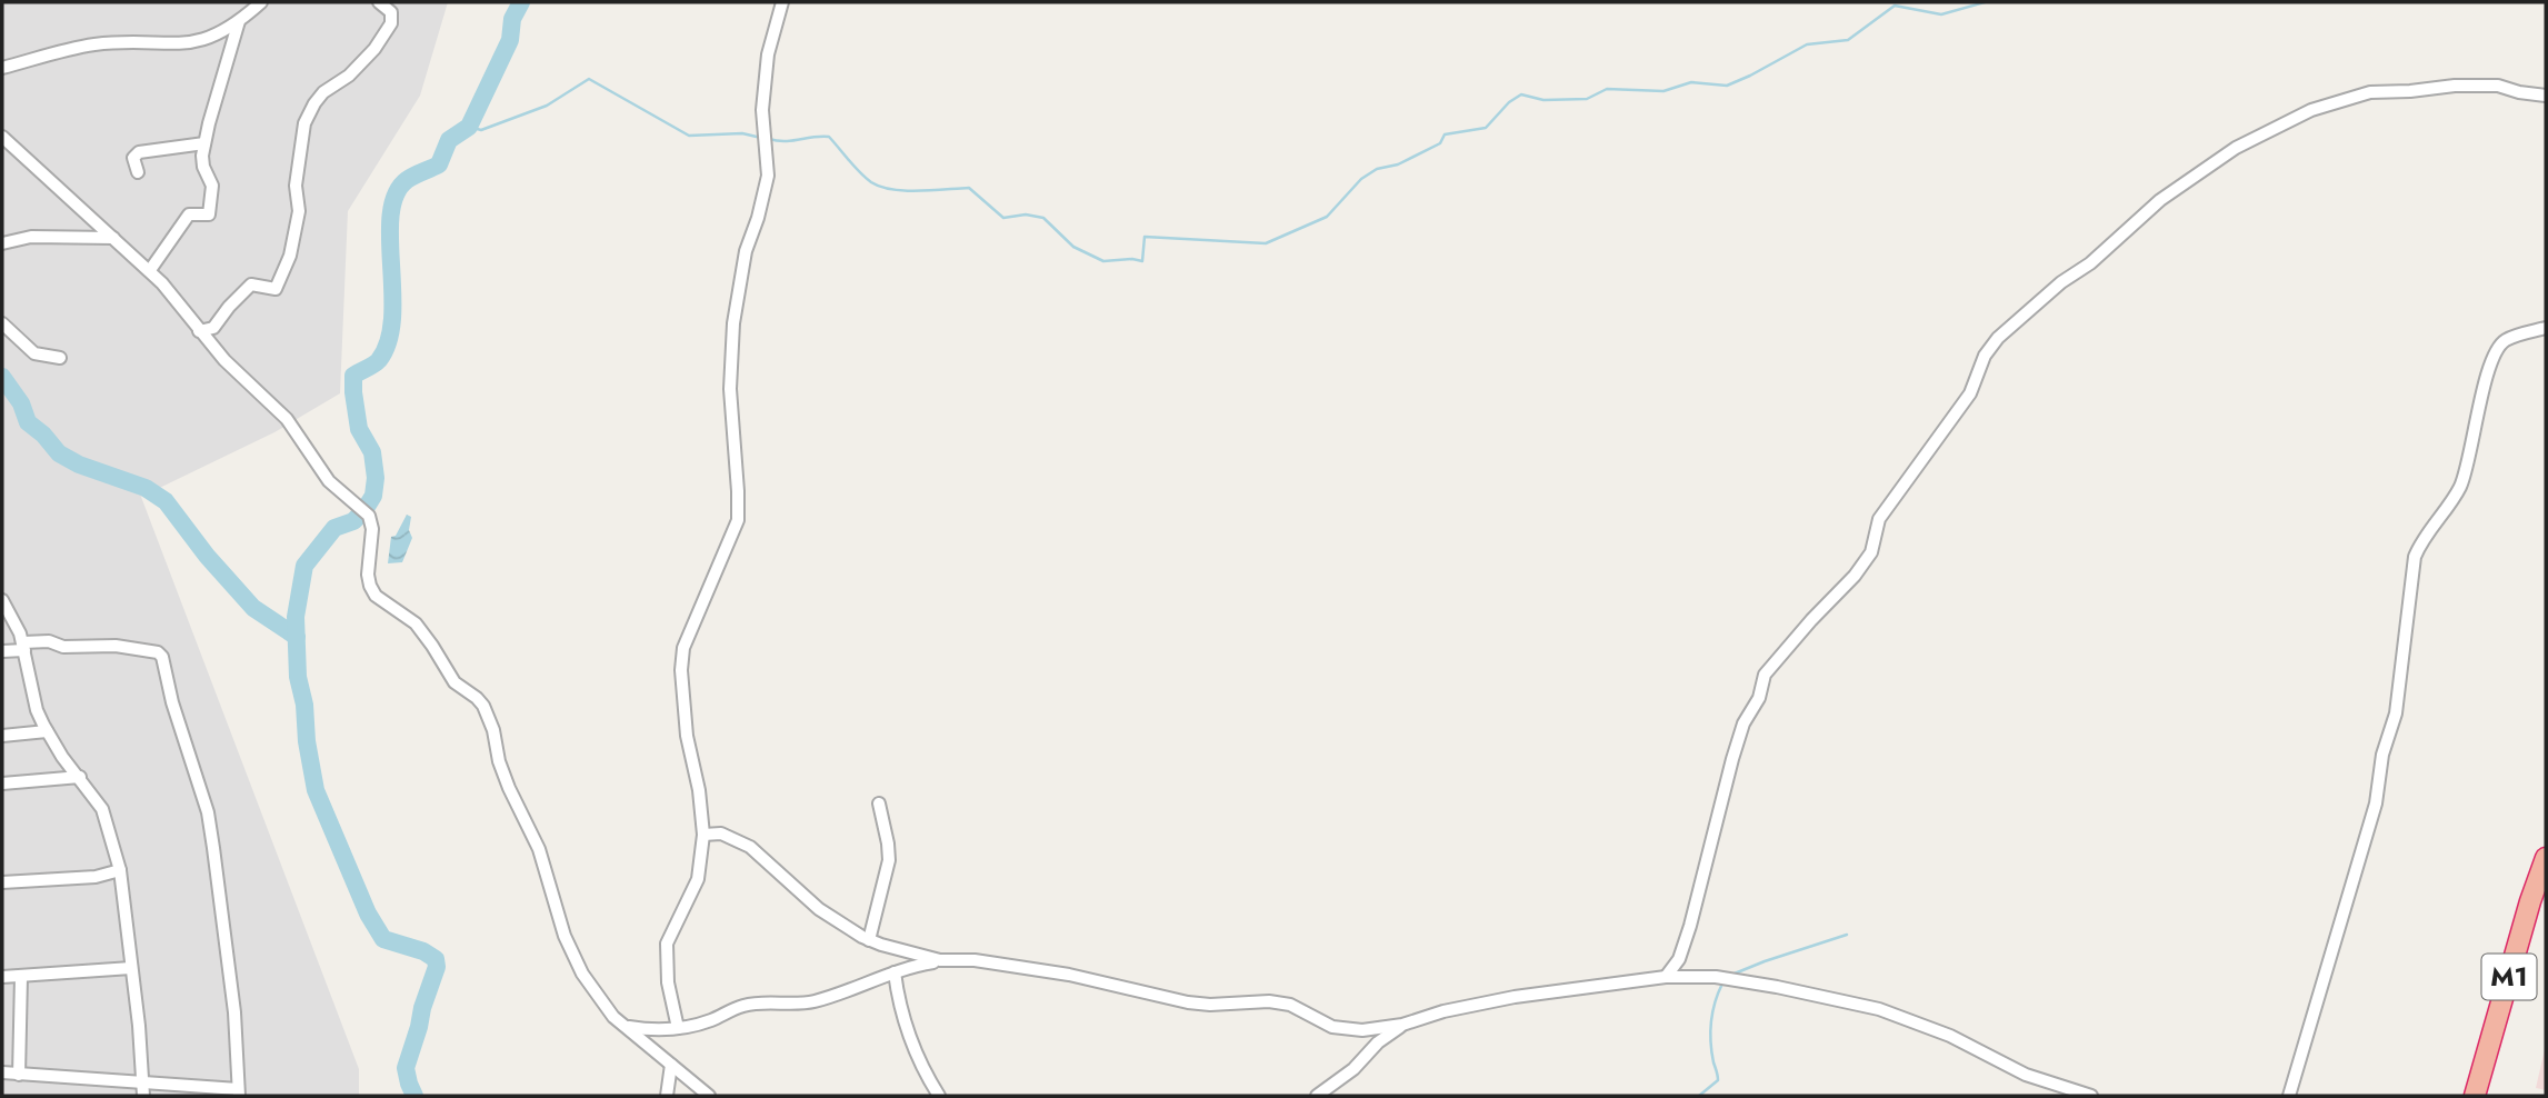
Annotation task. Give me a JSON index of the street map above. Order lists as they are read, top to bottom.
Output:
{
  "streets": {
    "highway": ["M1"]
  }
}
